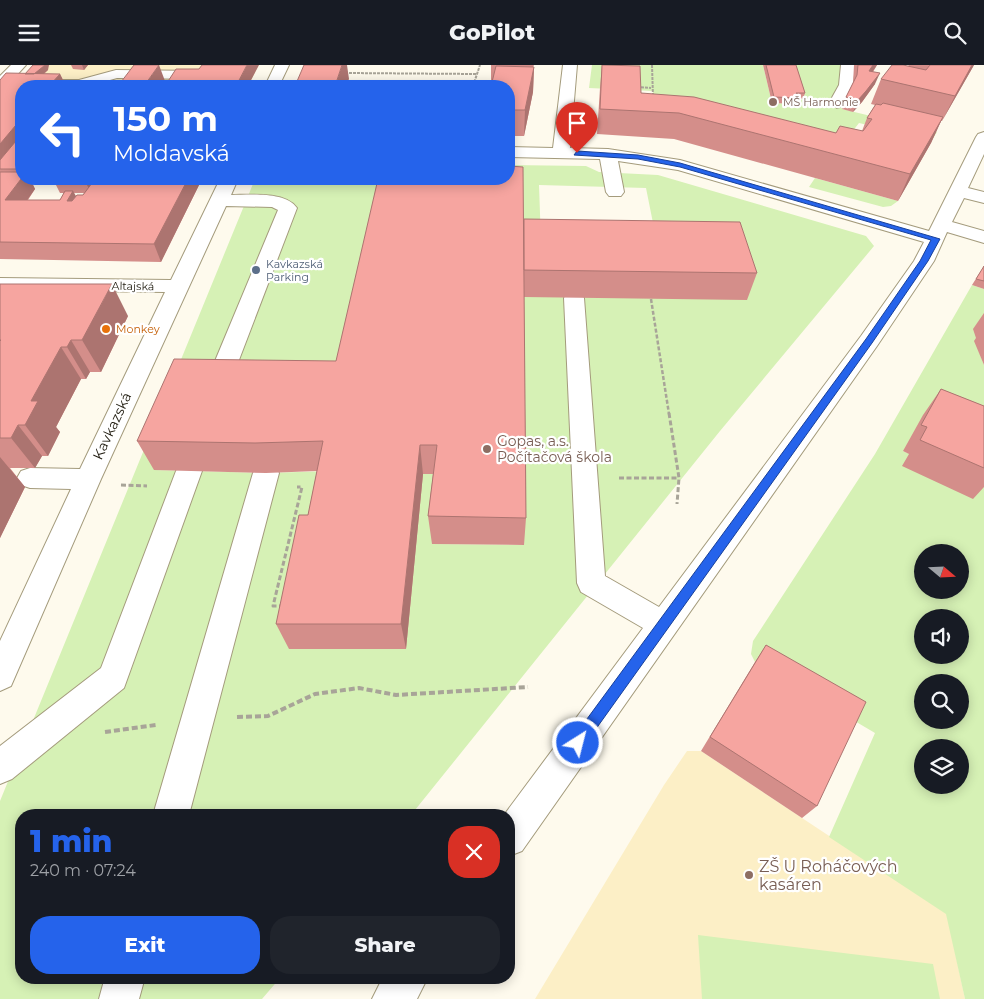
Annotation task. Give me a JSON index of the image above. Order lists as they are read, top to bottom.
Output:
{
  "streets": {
    "street": ["Altajská", "Kavkazská"]
  },
  "crossings": [
    ["Altajská", "Kavkazská"]
  ],
  "places": [
    "MŠ Harmonie",
    "Kavkazská Parking",
    "Monkey",
    "Gopas, a.s. Počítačová škola",
    "ZŠ U Roháčových kasáren"
  ],
  "north": "right",
  "page": {
    "header": "GoPilot",
    "turn": ["150 m", "Moldavská"],
    "heading": ["1 min", "240 m · 07:24"],
    "buttons": ["Exit", "Share"]
  }
}
